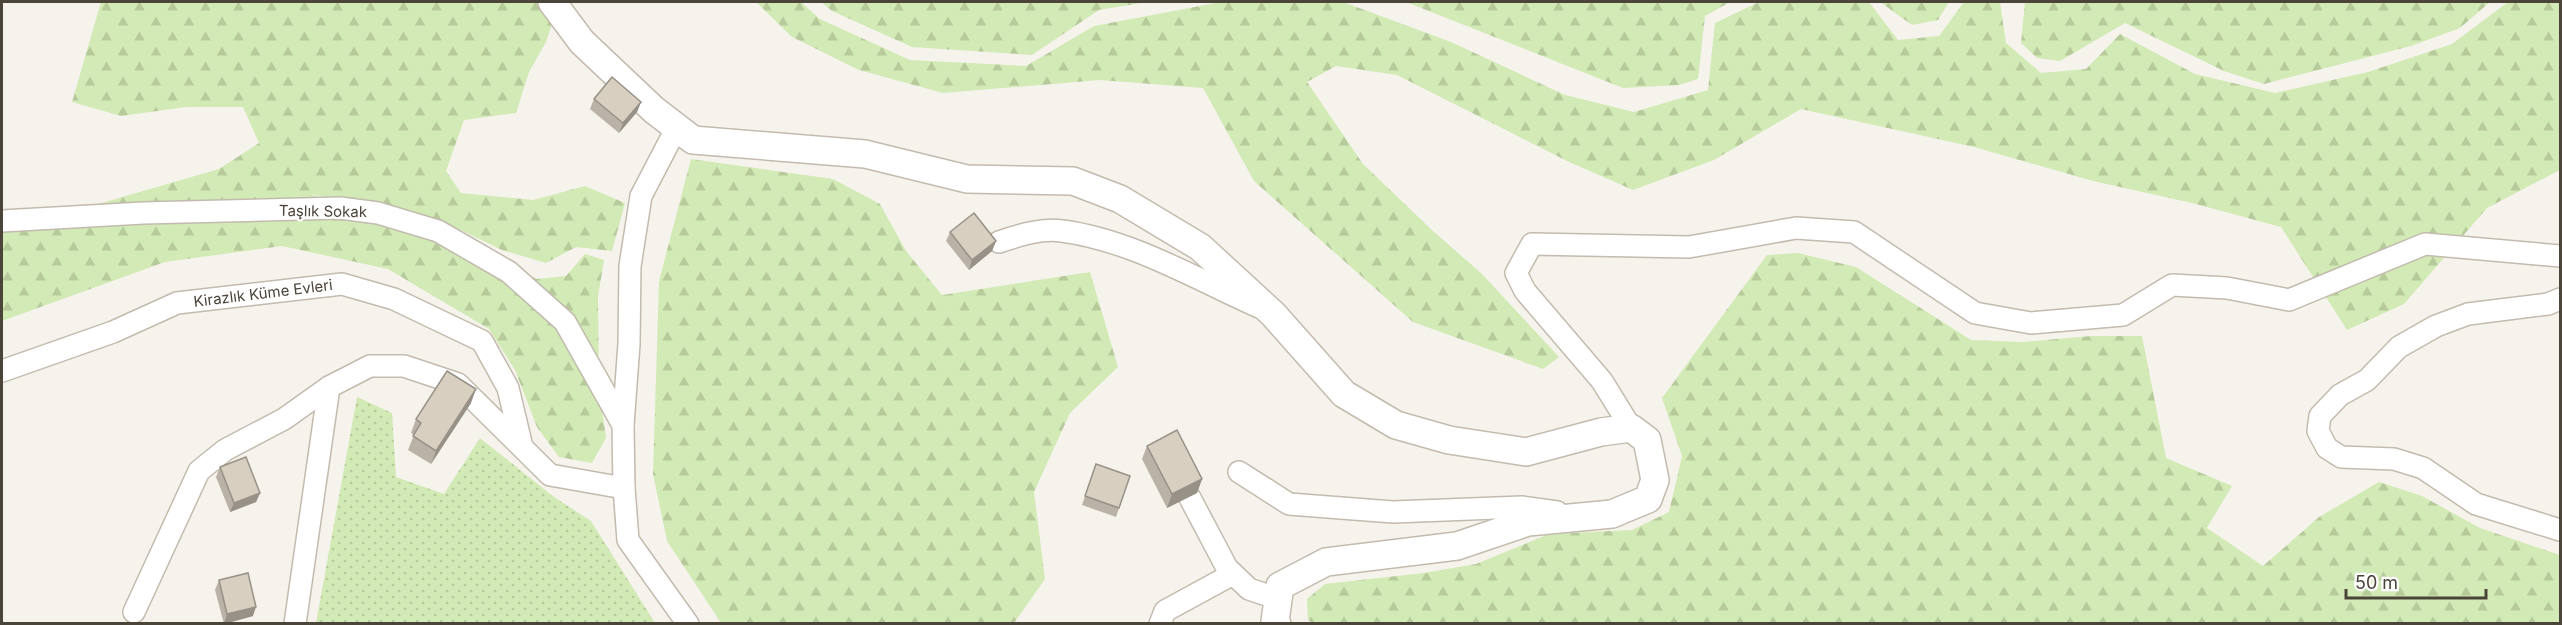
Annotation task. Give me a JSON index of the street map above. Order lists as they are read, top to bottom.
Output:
{
  "streets": {
    "street": ["Taşlık Sokak", "Kirazlık Küme Evleri"]
  },
  "scale_bar": "50 m"
}
